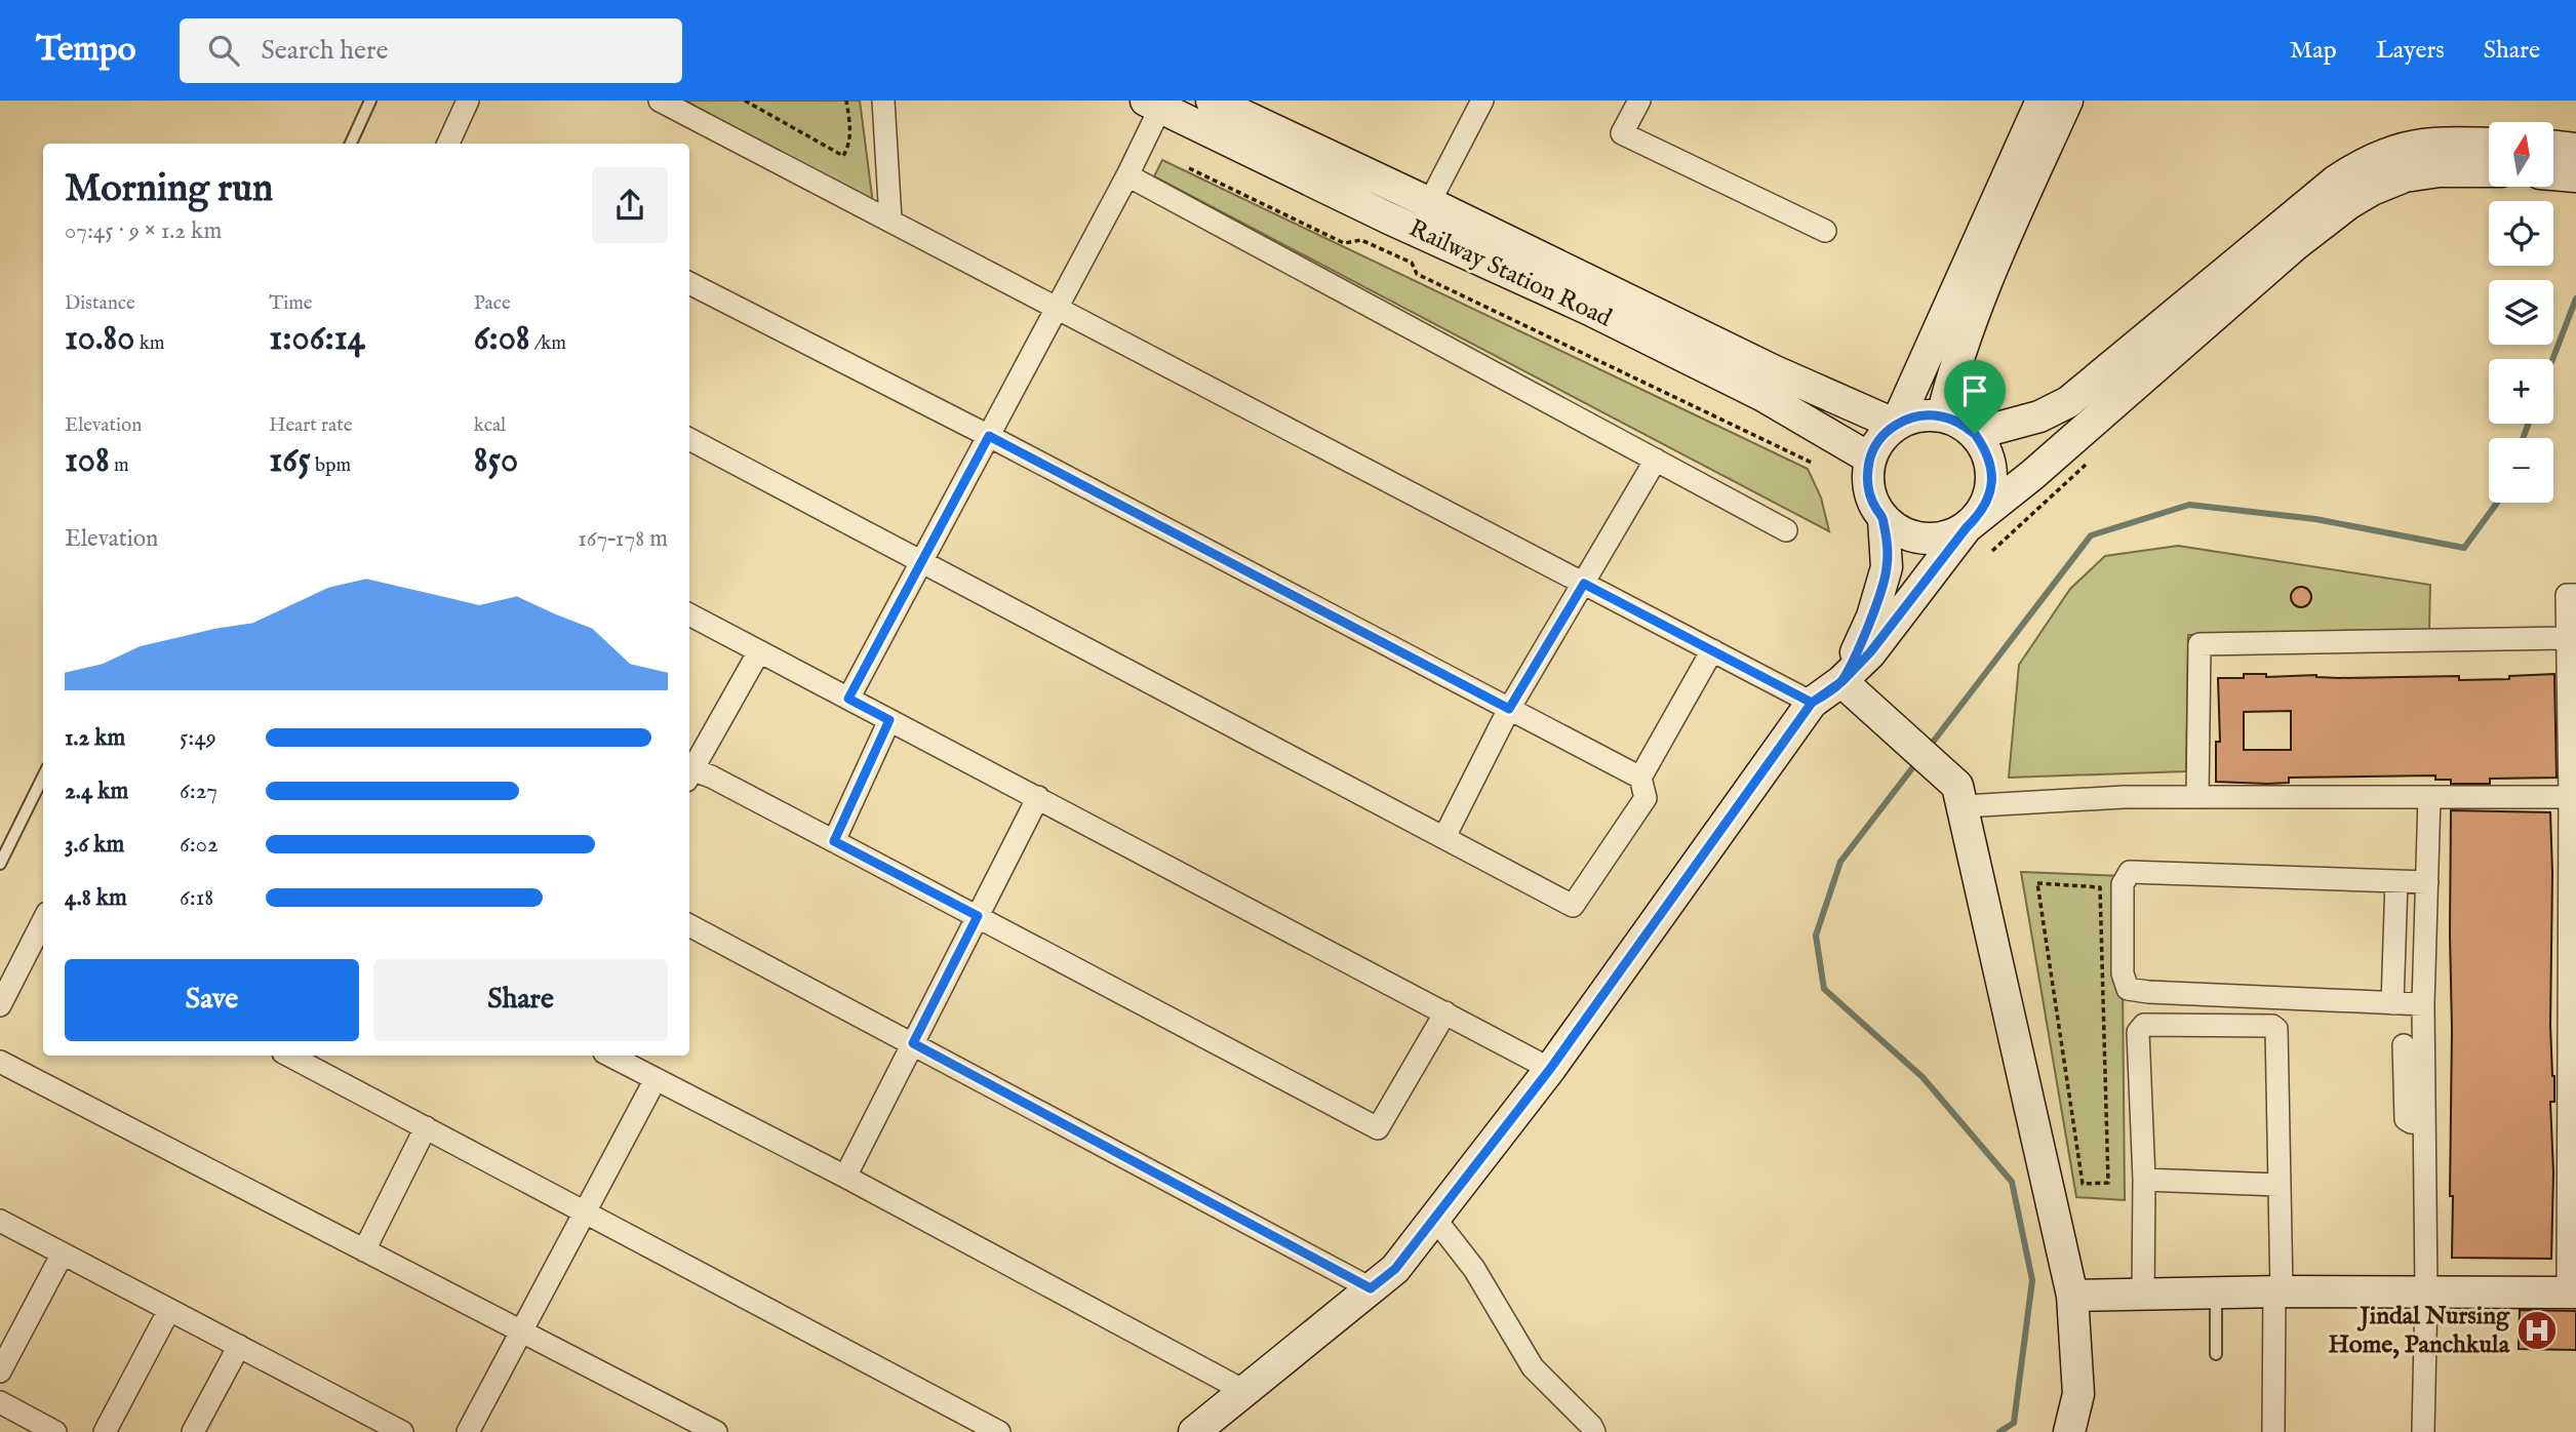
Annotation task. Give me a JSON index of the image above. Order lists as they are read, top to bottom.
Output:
{
  "streets": {
    "street": ["Railway Station Road"]
  },
  "places": {
    "hospital": ["Jindal Nursing Home, Panchkula"]
  },
  "north": "top",
  "page": {
    "header": "Tempo",
    "search": "Search here",
    "nav": ["Map", "Layers", "Share"],
    "map_buttons": ["+", "−"],
    "heading": ["Morning run", "07:45 · 9 × 1.2 km"],
    "stats": [
      ["Distance", "10.80 km"],
      ["Time", "1:06:14"],
      ["Pace", "6:08 /km"],
      ["Elevation", "108 m"],
      ["Heart rate", "165 bpm"],
      ["kcal", "850"]
    ],
    "chart": ["Elevation", "167–178 m"],
    "list": [
      {
        "name": "1.2 km",
        "note": "5:49"
      },
      {
        "name": "2.4 km",
        "note": "6:27"
      },
      {
        "name": "3.6 km",
        "note": "6:02"
      },
      {
        "name": "4.8 km",
        "note": "6:18"
      }
    ],
    "buttons": ["Save", "Share"]
  }
}
